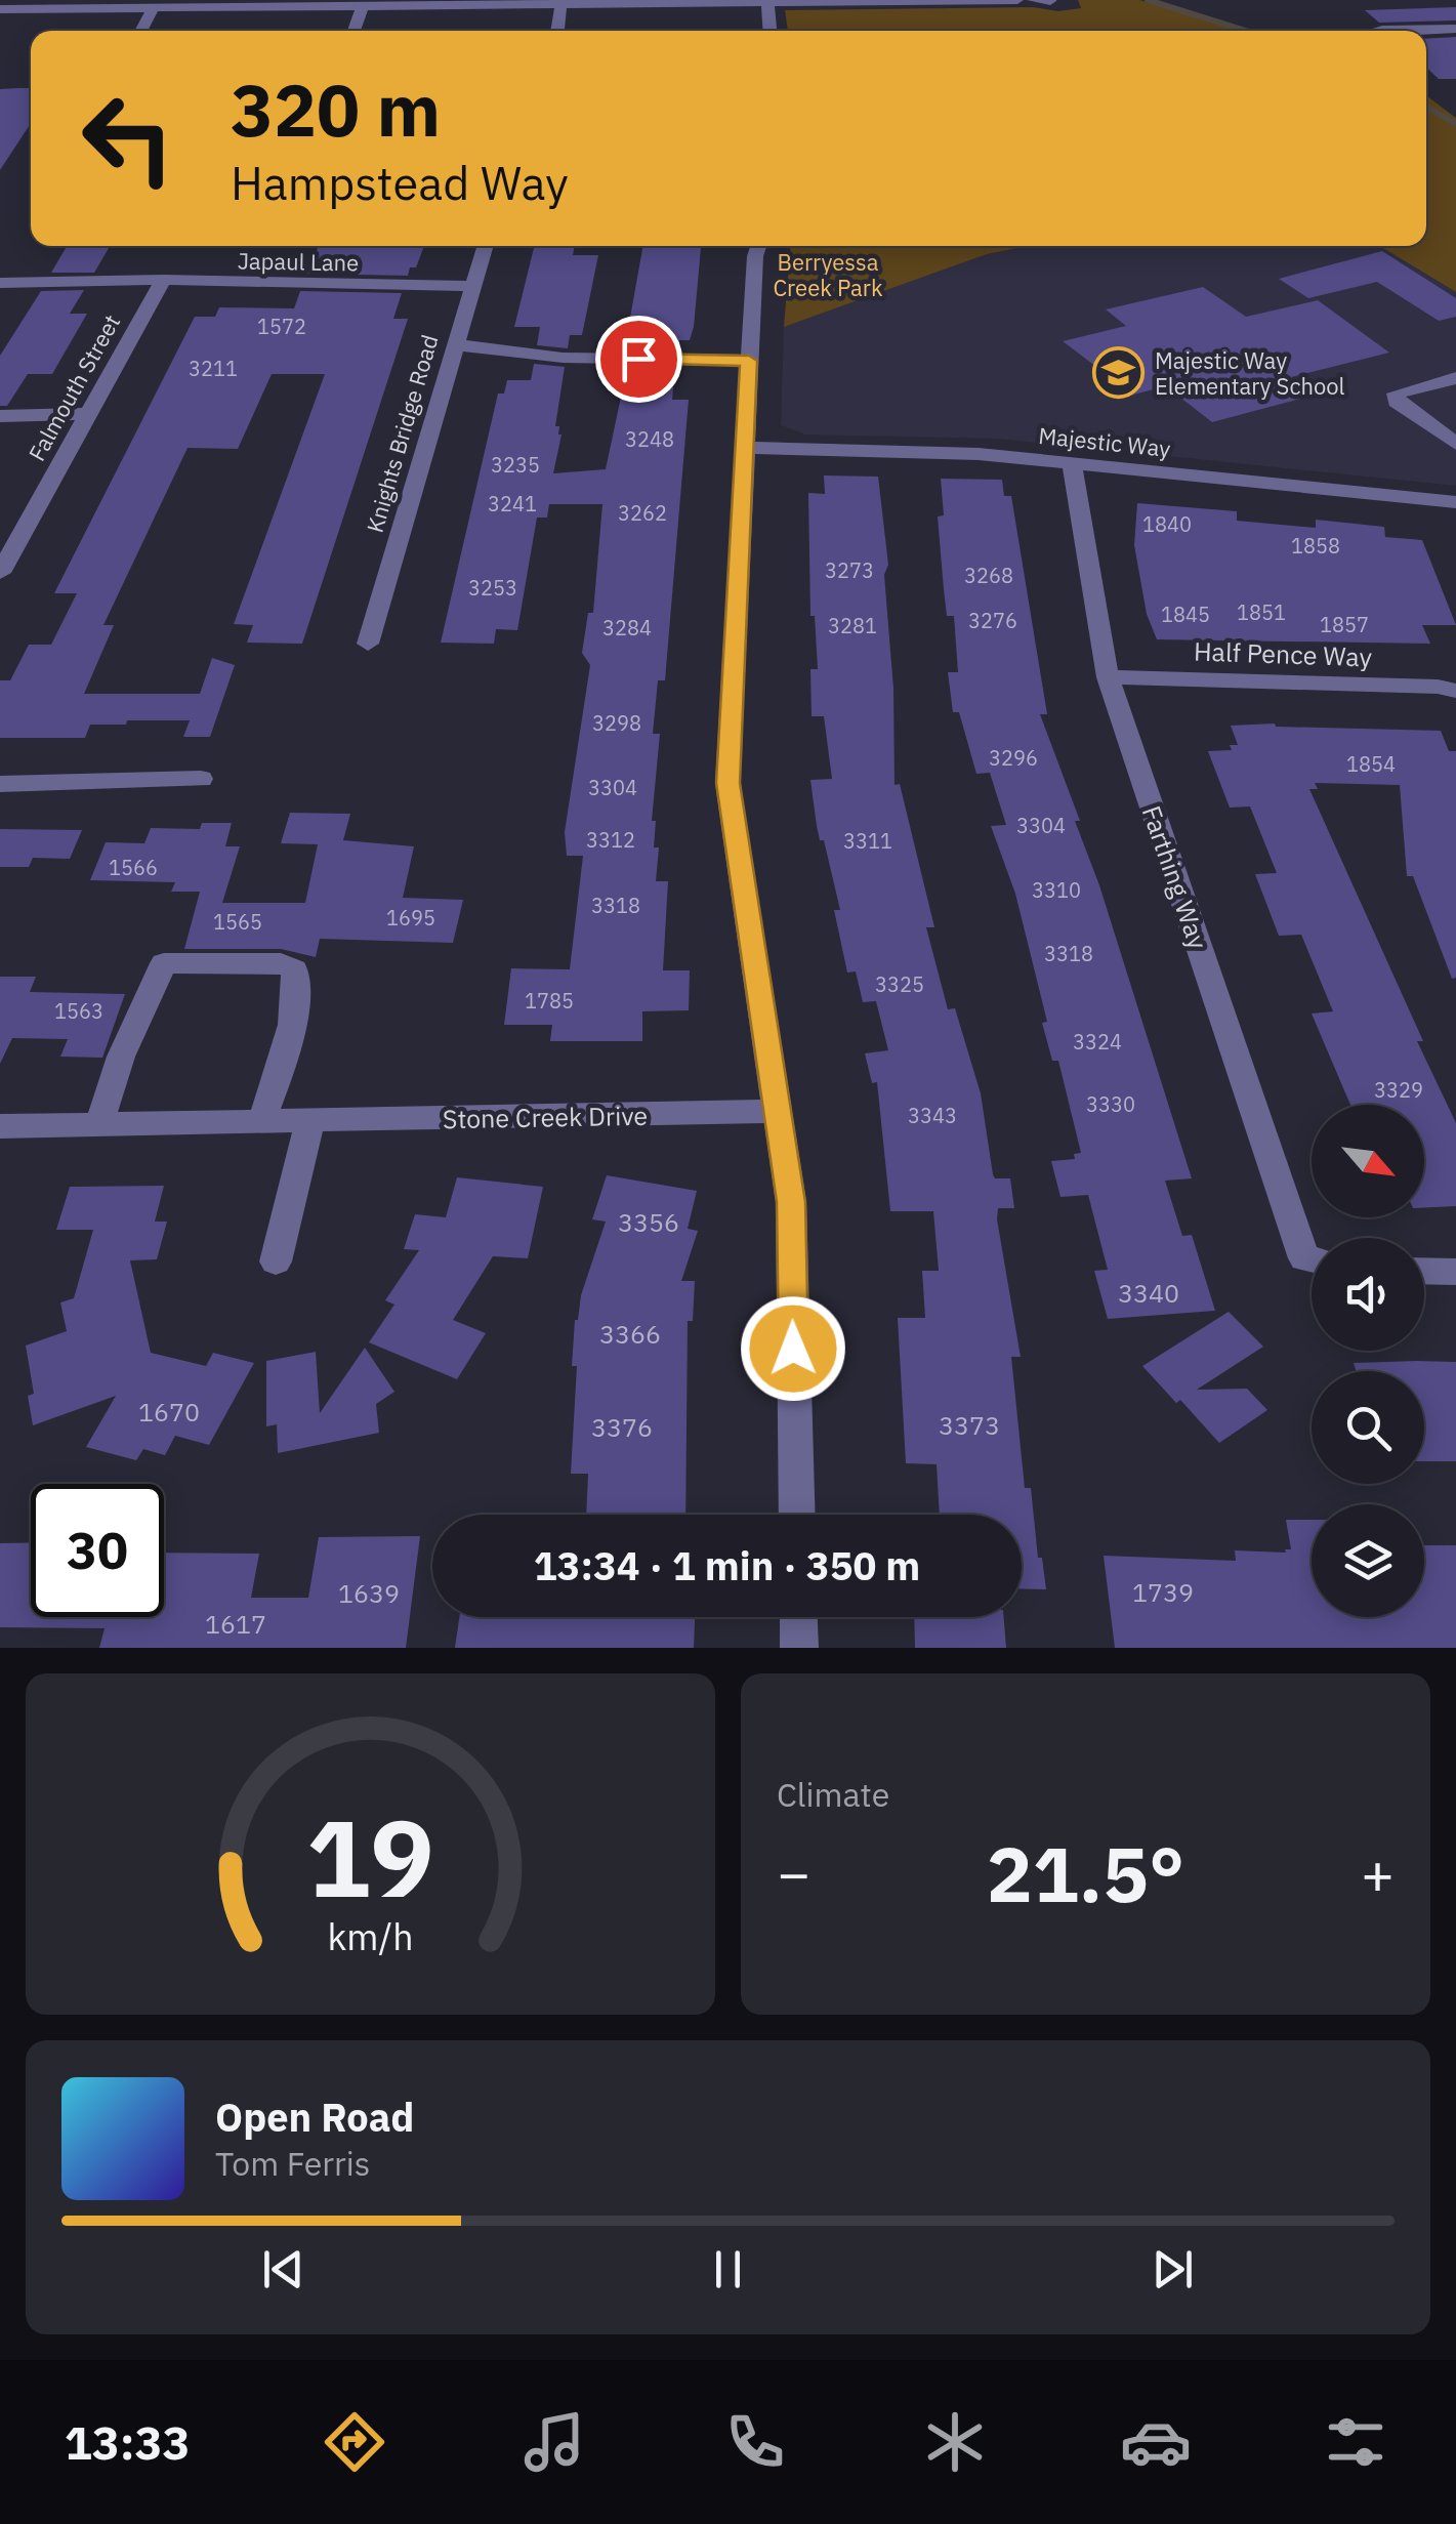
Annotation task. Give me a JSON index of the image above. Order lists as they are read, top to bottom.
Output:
{
  "streets": {
    "street": [
      "Japaul Lane",
      "Falmouth Street",
      "Knights Bridge Road",
      "Majestic Way",
      "Half Pence Way",
      "Farthing Way",
      "Stone Creek Drive"
    ]
  },
  "crossings": [
    ["Japaul Lane", "Falmouth Street"],
    ["Japaul Lane", "Knights Bridge Road"],
    ["Majestic Way", "Farthing Way"],
    ["Half Pence Way", "Farthing Way"]
  ],
  "parks": ["Berryessa Creek Park"],
  "places": {
    "school or university": ["Majestic Way Elementary School"]
  },
  "house_numbers": [
    "1572",
    "3211",
    "3248",
    "3235",
    "3241",
    "3262",
    "1840",
    "1858",
    "3273",
    "3268",
    "3253",
    "1851",
    "1845",
    "3276",
    "1857",
    "3281",
    "3284",
    "3298",
    "3296",
    "1854",
    "3304",
    "3304",
    "3312",
    "3311",
    "1566",
    "3310",
    "3318",
    "1695",
    "1565",
    "3318",
    "3325",
    "1785",
    "1563",
    "3324",
    "3329",
    "3330",
    "3343",
    "3356",
    "3340",
    "3366",
    "1670",
    "3373",
    "3376",
    "1739",
    "1639",
    "1617"
  ],
  "north": "bottom right",
  "page": {
    "turn": ["320 m", "Hampstead Way"],
    "limit": "30",
    "trip": "13:34 · 1 min · 350 m",
    "tile": "Climate",
    "heat": ["−", "21.5°", "+"],
    "song": ["Open Road", "Tom Ferris"],
    "tabs": "13:33",
    "gauge": ["19", "km/h"]
  }
}
